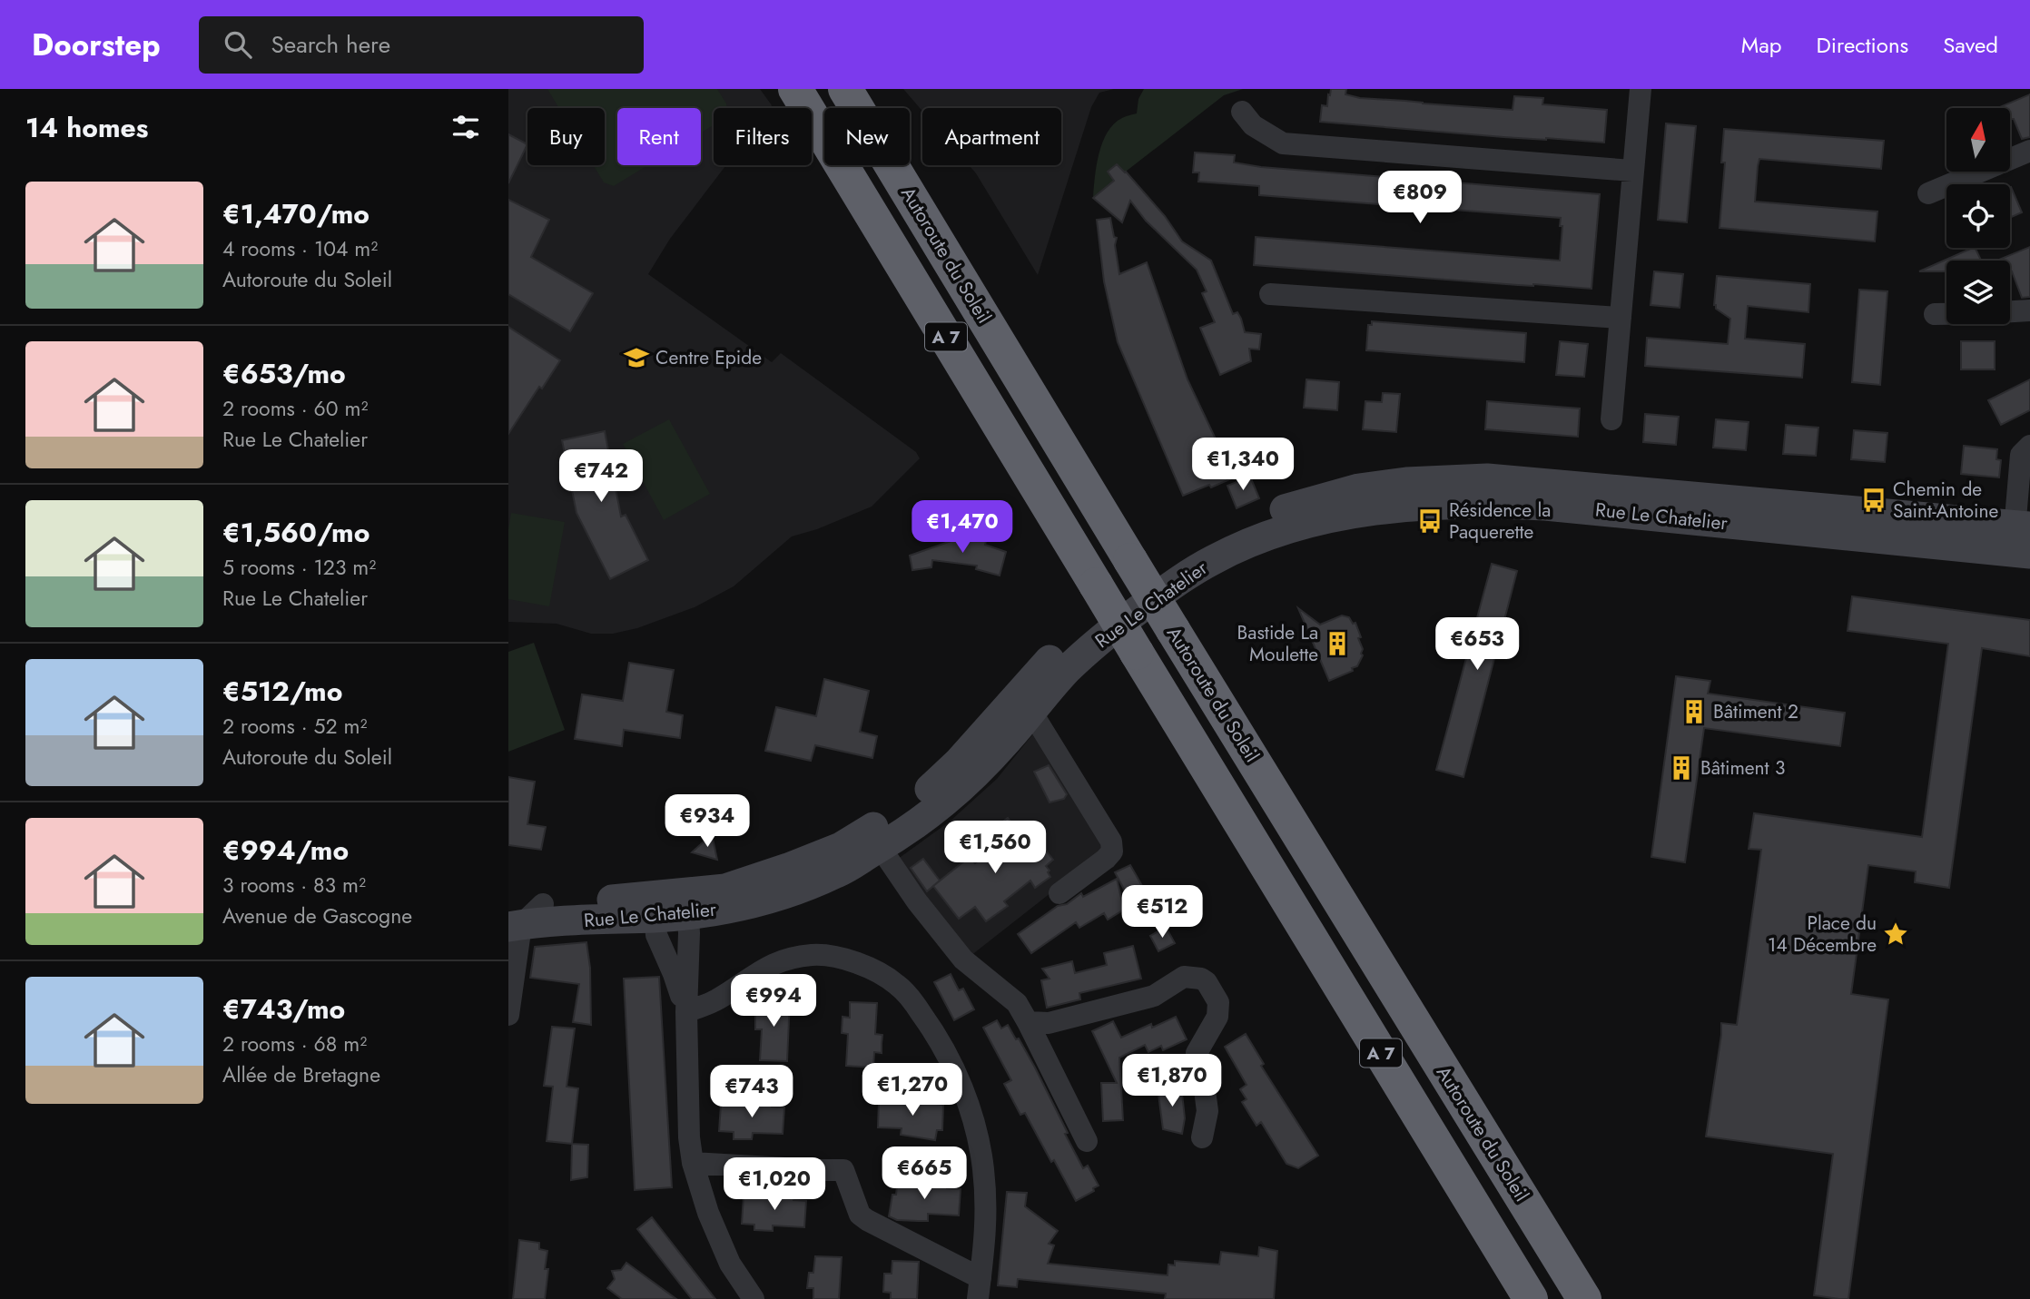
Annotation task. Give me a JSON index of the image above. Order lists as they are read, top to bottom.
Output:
{
  "streets": {
    "highway": ["Autoroute du Soleil", "A 7"],
    "main road": ["Rue Le Chatelier"]
  },
  "places": {
    "school or university": ["Centre Epide"],
    "bus stop": ["Chemin de Saint-Antoine", "Résidence la Paquerette"],
    "building": ["Bastide La Moulette", "Bâtiment 2", "Bâtiment 3"],
    "place": ["Place du 14 Décembre"]
  },
  "north": "top",
  "page": {
    "header": "Doorstep",
    "search": "Search here",
    "nav": ["Map", "Directions", "Saved"],
    "heading": "14 homes",
    "chip": [
      "Buy",
      "Rent",
      "Filters",
      "New",
      "Apartment"
    ],
    "list": [
      {
        "name": "€1,470/mo",
        "note": "4 rooms · 104 m² · Autoroute du Soleil"
      },
      {
        "name": "€653/mo",
        "note": "2 rooms · 60 m² · Rue Le Chatelier"
      },
      {
        "name": "€1,560/mo",
        "note": "5 rooms · 123 m² · Rue Le Chatelier"
      },
      {
        "name": "€512/mo",
        "note": "2 rooms · 52 m² · Autoroute du Soleil"
      },
      {
        "name": "€994/mo",
        "note": "3 rooms · 83 m² · Avenue de Gascogne"
      },
      {
        "name": "€743/mo",
        "note": "2 rooms · 68 m² · Allée de Bretagne"
      }
    ],
    "price": [
      "€809",
      "€1,340",
      "€742",
      "€1,470",
      "€653",
      "€934",
      "€1,560",
      "€512",
      "€994",
      "€1,870",
      "€1,270",
      "€743",
      "€665",
      "€1,020"
    ]
  }
}
